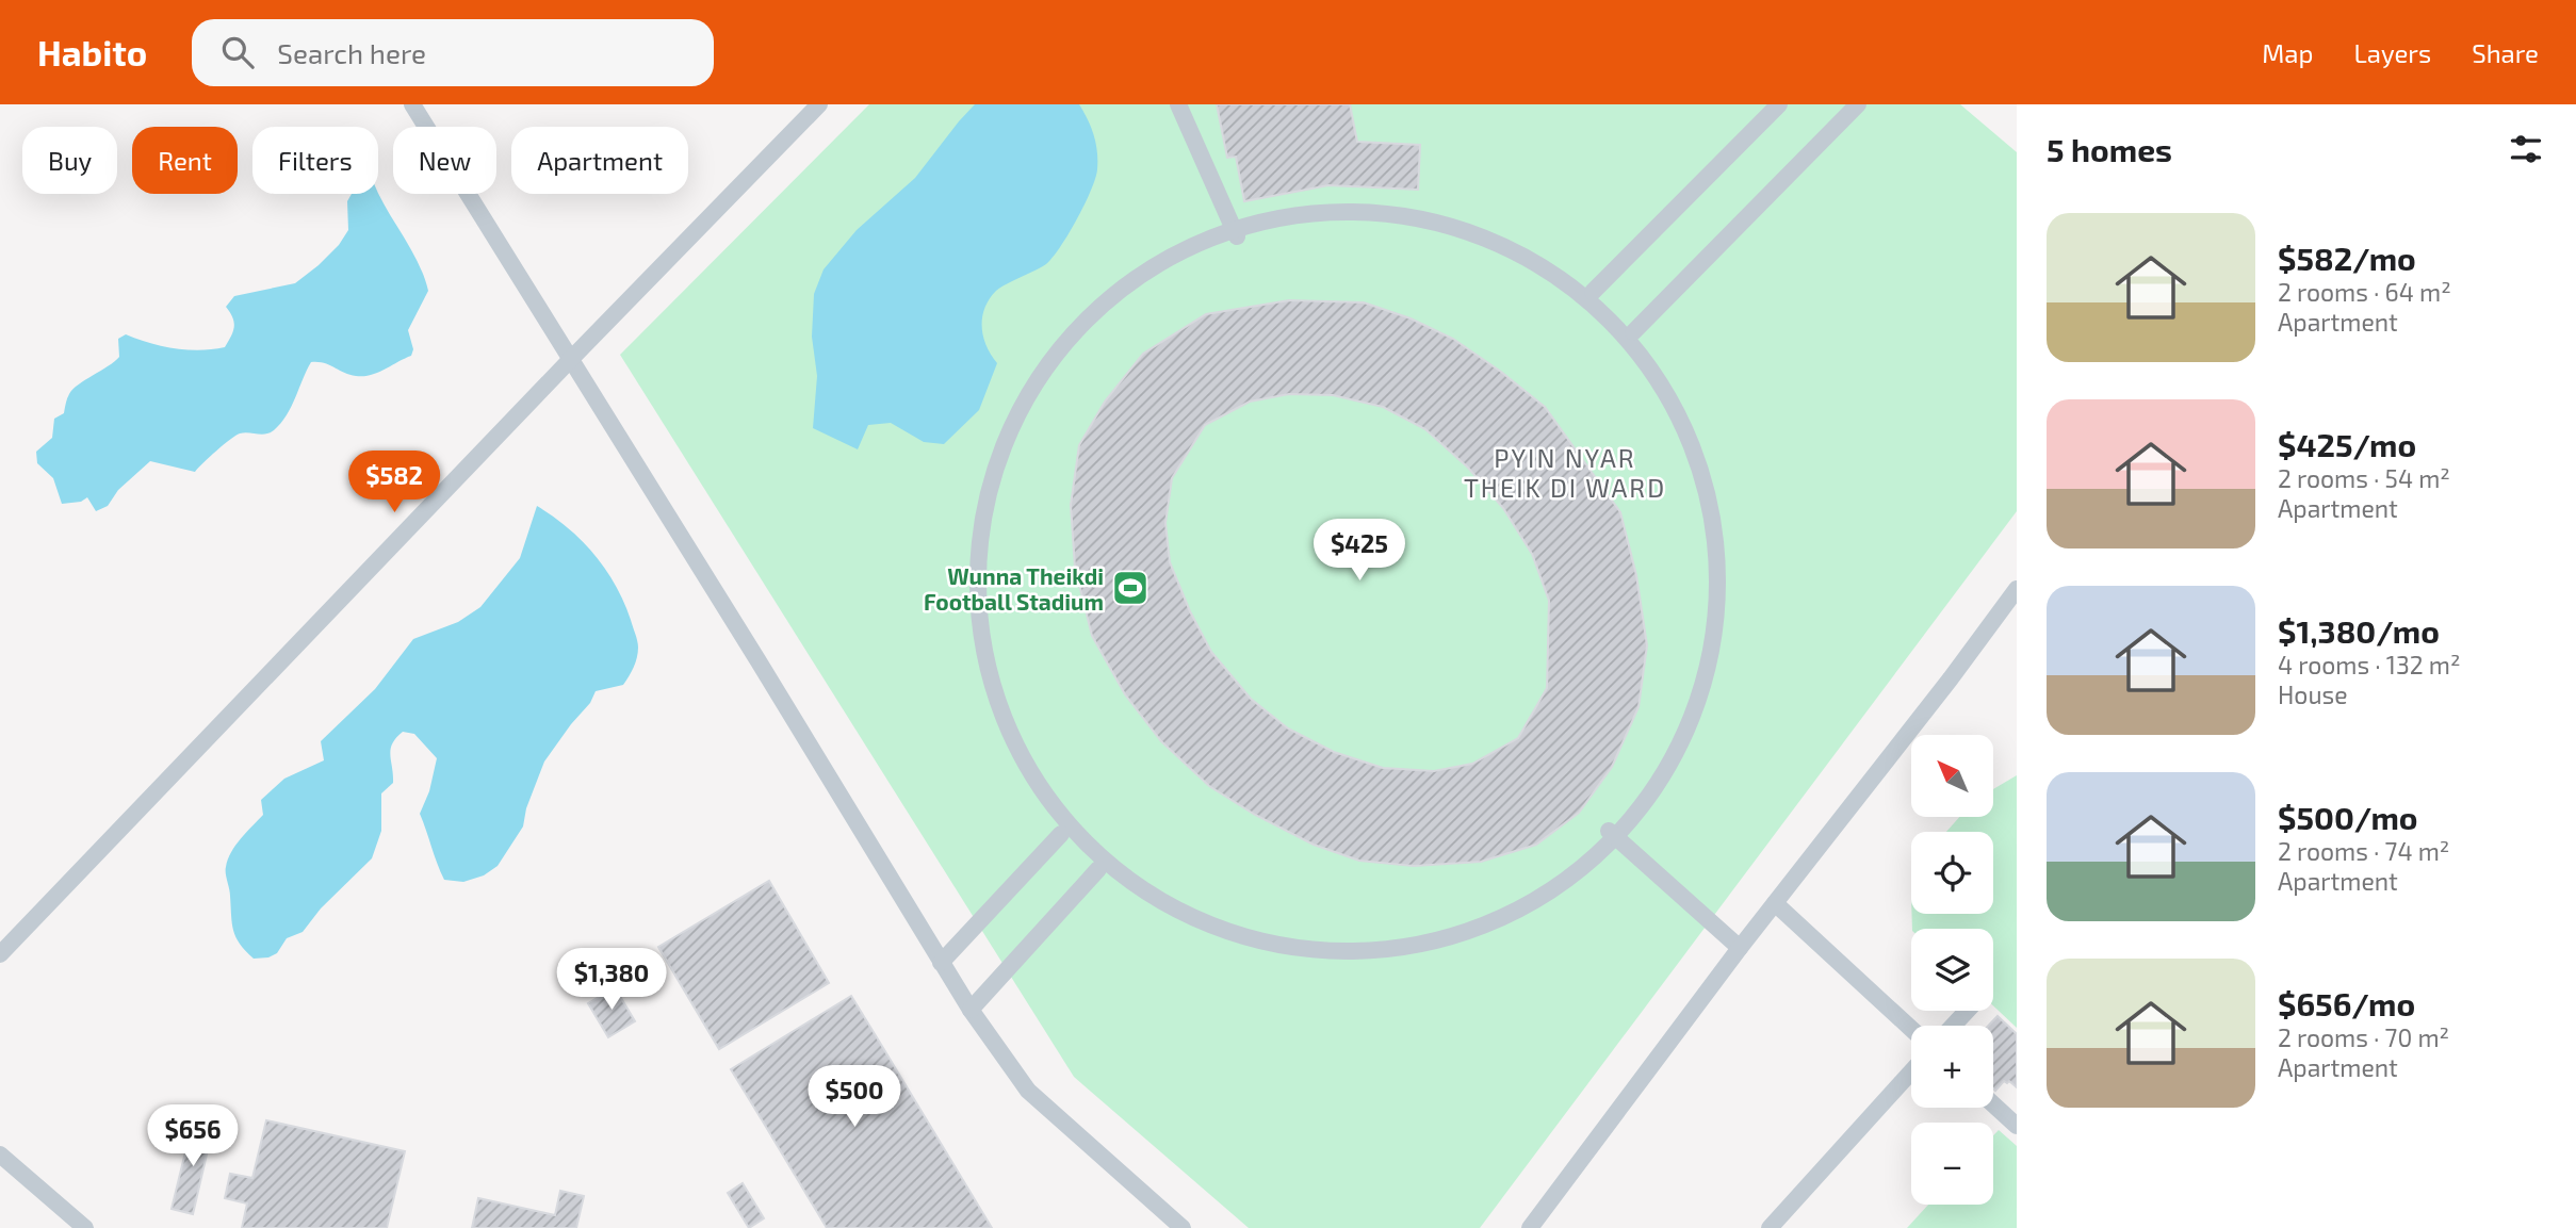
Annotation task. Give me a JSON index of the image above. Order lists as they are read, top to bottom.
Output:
{
  "districts": ["PYIN NYAR THEIK DI WARD"],
  "places": {
    "sports": ["Wunna Theikdi Football Stadium"]
  },
  "north": "top left",
  "page": {
    "header": "Habito",
    "search": "Search here",
    "nav": ["Map", "Layers", "Share"],
    "heading": "5 homes",
    "chip": [
      "Buy",
      "Rent",
      "Filters",
      "New",
      "Apartment"
    ],
    "list": [
      {
        "name": "$582/mo",
        "note": "2 rooms · 64 m² · Apartment"
      },
      {
        "name": "$425/mo",
        "note": "2 rooms · 54 m² · Apartment"
      },
      {
        "name": "$1,380/mo",
        "note": "4 rooms · 132 m² · House"
      },
      {
        "name": "$500/mo",
        "note": "2 rooms · 74 m² · Apartment"
      },
      {
        "name": "$656/mo",
        "note": "2 rooms · 70 m² · Apartment"
      }
    ],
    "price": [
      "$582",
      "$425",
      "$1,380",
      "$500",
      "$656"
    ],
    "map_buttons": ["+", "−"]
  }
}
